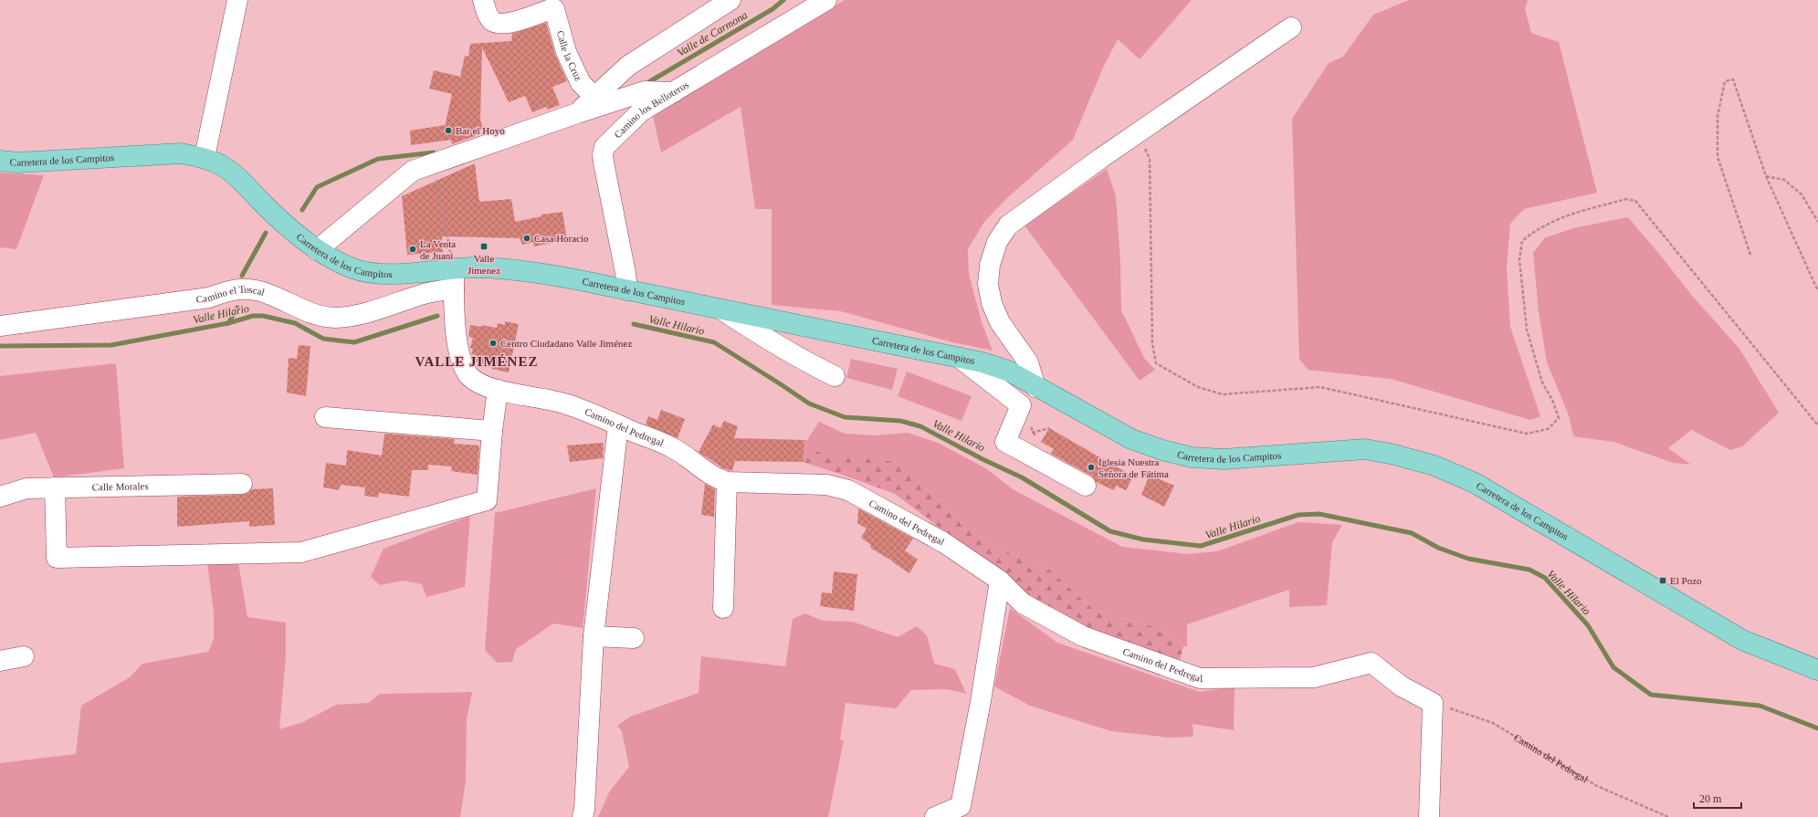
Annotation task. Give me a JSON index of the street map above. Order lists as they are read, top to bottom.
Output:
{
  "streets": {
    "main road": ["Carretera de los Campitos"],
    "street": [
      "Calle la Cruz",
      "Camino los Belloteros",
      "Camino el Toscal",
      "Camino del Pedregal",
      "Calle Morales"
    ]
  },
  "crossings": [
    ["Camino los Belloteros", "Carretera de los Campitos"],
    ["Carretera de los Campitos", "Camino del Pedregal"],
    ["Camino el Toscal", "Camino del Pedregal"]
  ],
  "districts": ["VALLE JIMÉNEZ"],
  "water": ["Valle de Carmona", "Valle Hilario"],
  "places": {
    "other": [
      "Bar el Hoyo",
      "Casa Horacio",
      "La Venta de Juani",
      "Centro Ciudadano Valle Jiménez",
      "Iglesia Nuestra Señora de Fátima"
    ],
    "transit": ["Valle Jimenez", "El Pozo"]
  },
  "scale_bar": "20 m"
}
